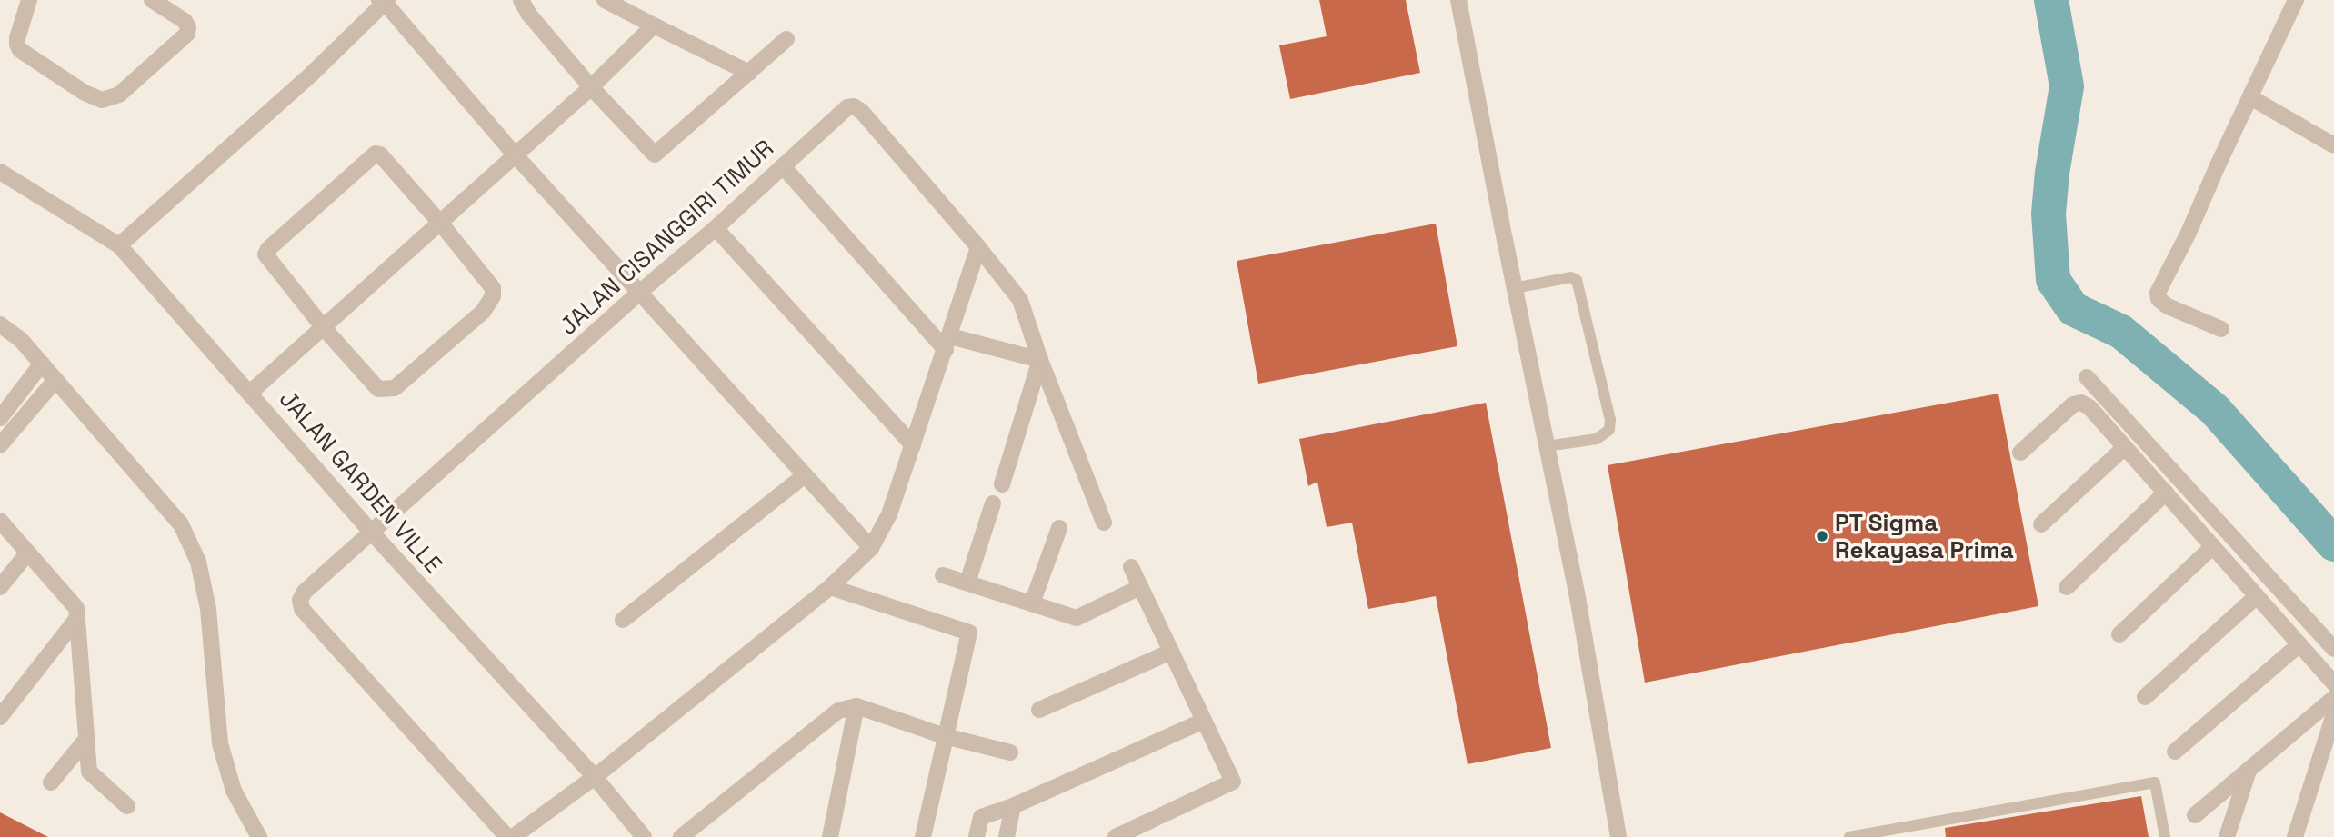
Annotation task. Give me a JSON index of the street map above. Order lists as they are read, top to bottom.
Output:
{
  "streets": {
    "street": ["JALAN CISANGGIRI TIMUR", "JALAN GARDEN VILLE"]
  },
  "crossings": [
    ["JALAN CISANGGIRI TIMUR", "JALAN GARDEN VILLE"]
  ],
  "places": ["PT Sigma Rekayasa Prima"]
}
